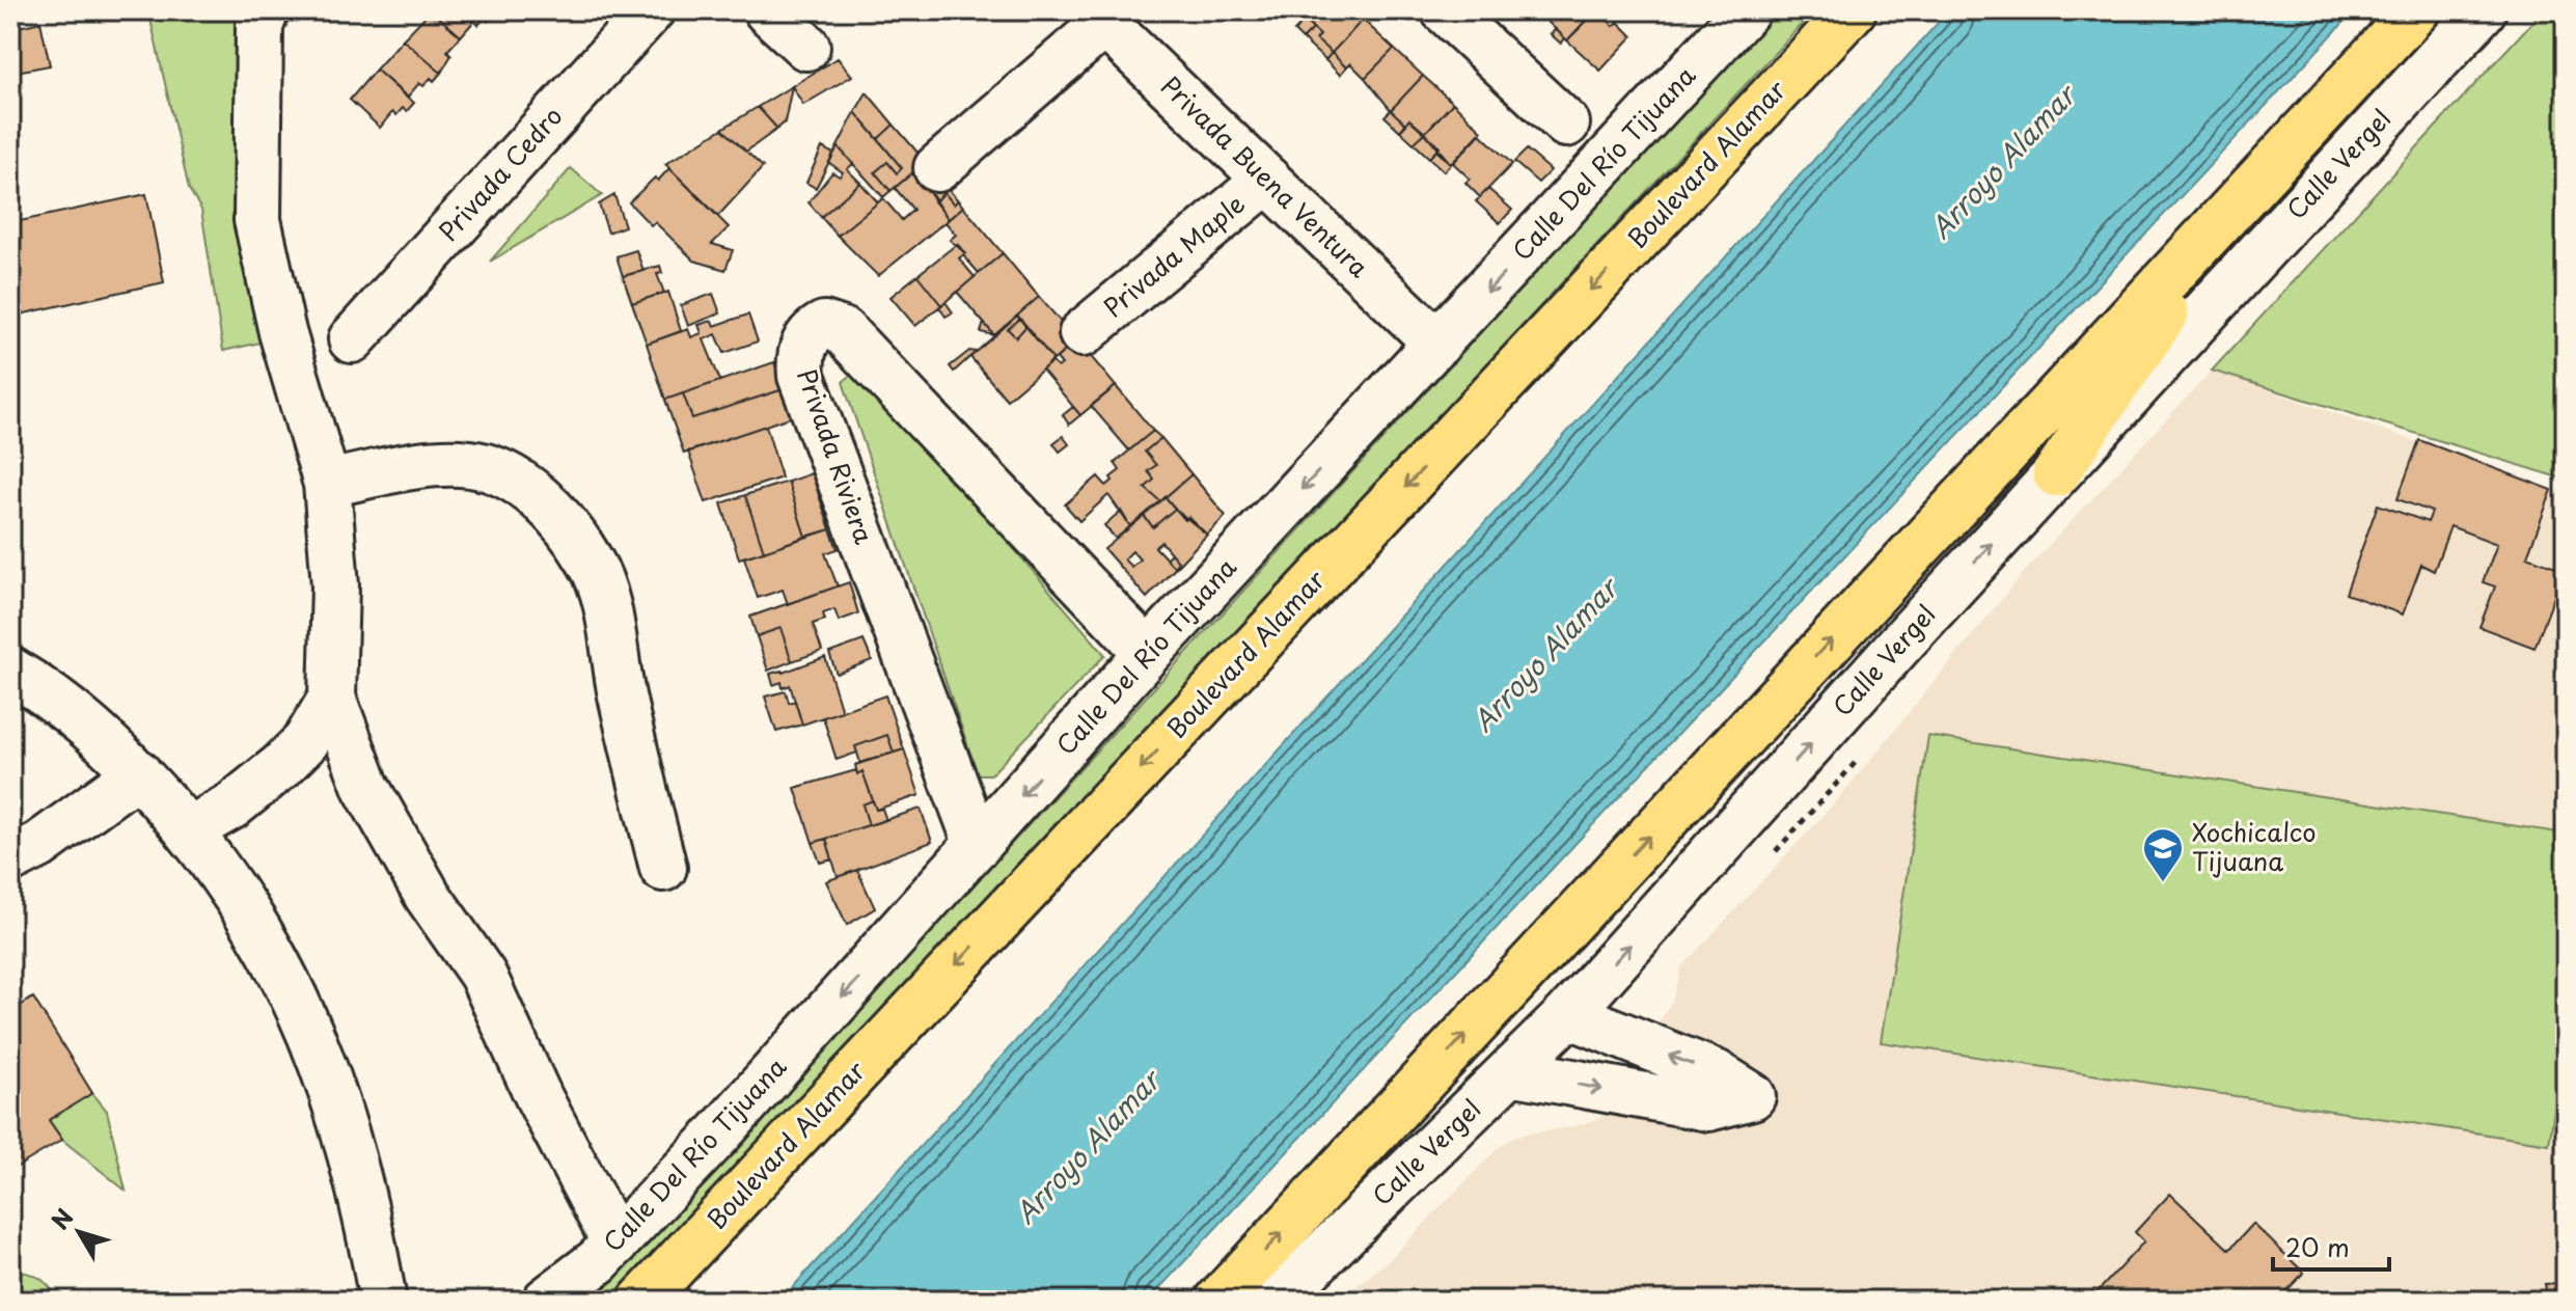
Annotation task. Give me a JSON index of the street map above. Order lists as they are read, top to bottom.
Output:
{
  "streets": {
    "highway": ["Boulevard Alamar"],
    "street": [
      "Calle Del Río Tijuana",
      "Calle Vergel",
      "Privada Cedro",
      "Privada Buena Ventura",
      "Privada Maple",
      "Privada Riviera"
    ]
  },
  "crossings": [
    ["Calle Del Río Tijuana", "Privada Buena Ventura"],
    ["Calle Del Río Tijuana", "Privada Riviera"],
    ["Privada Buena Ventura", "Privada Maple"]
  ],
  "one_way": ["Calle Del Río Tijuana", "Boulevard Alamar", "Calle Vergel"],
  "water": ["Arroyo Alamar"],
  "places": {
    "school or university": ["Xochicalco Tijuana"]
  },
  "scale_bar": "20 m",
  "north": "top left"
}
